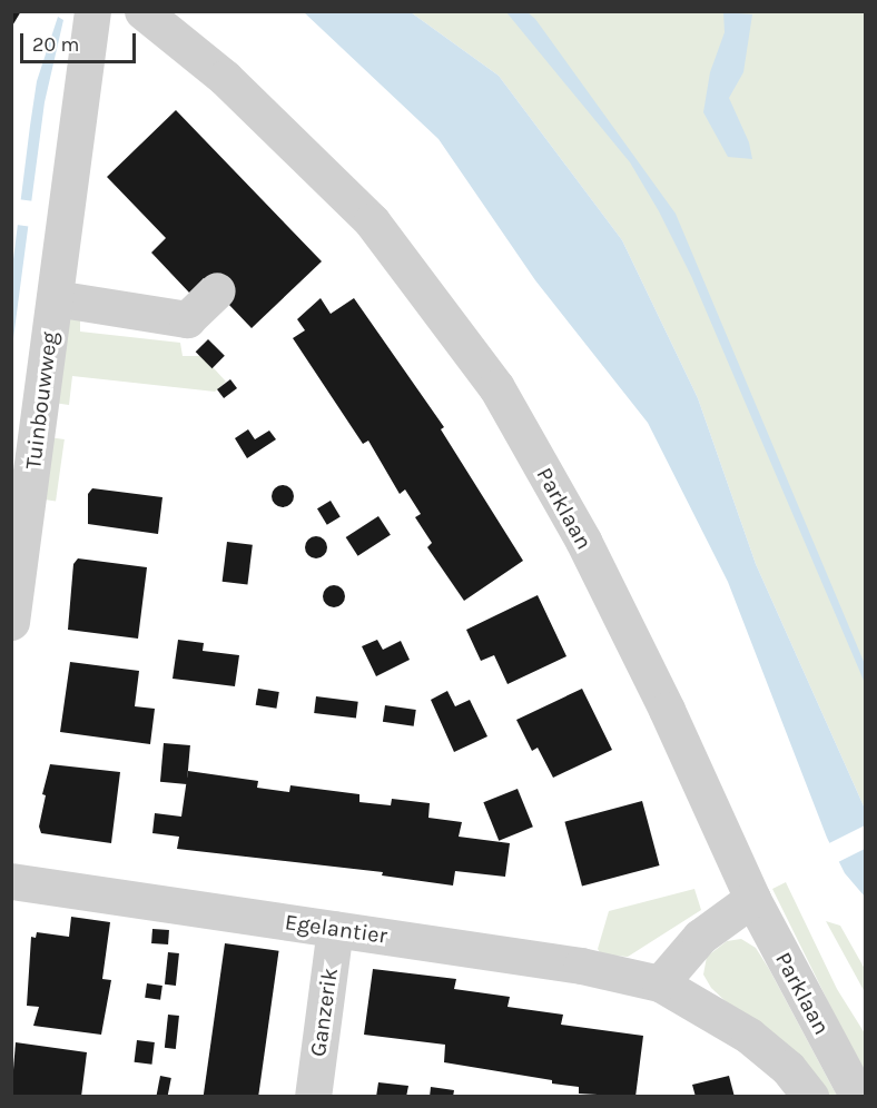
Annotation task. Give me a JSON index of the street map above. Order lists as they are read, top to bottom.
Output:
{
  "streets": {
    "street": [
      "Tuinbouwweg",
      "Parklaan",
      "Egelantier",
      "Ganzerik"
    ]
  },
  "crossings": [
    ["Egelantier", "Ganzerik"]
  ],
  "scale_bar": "20 m"
}
